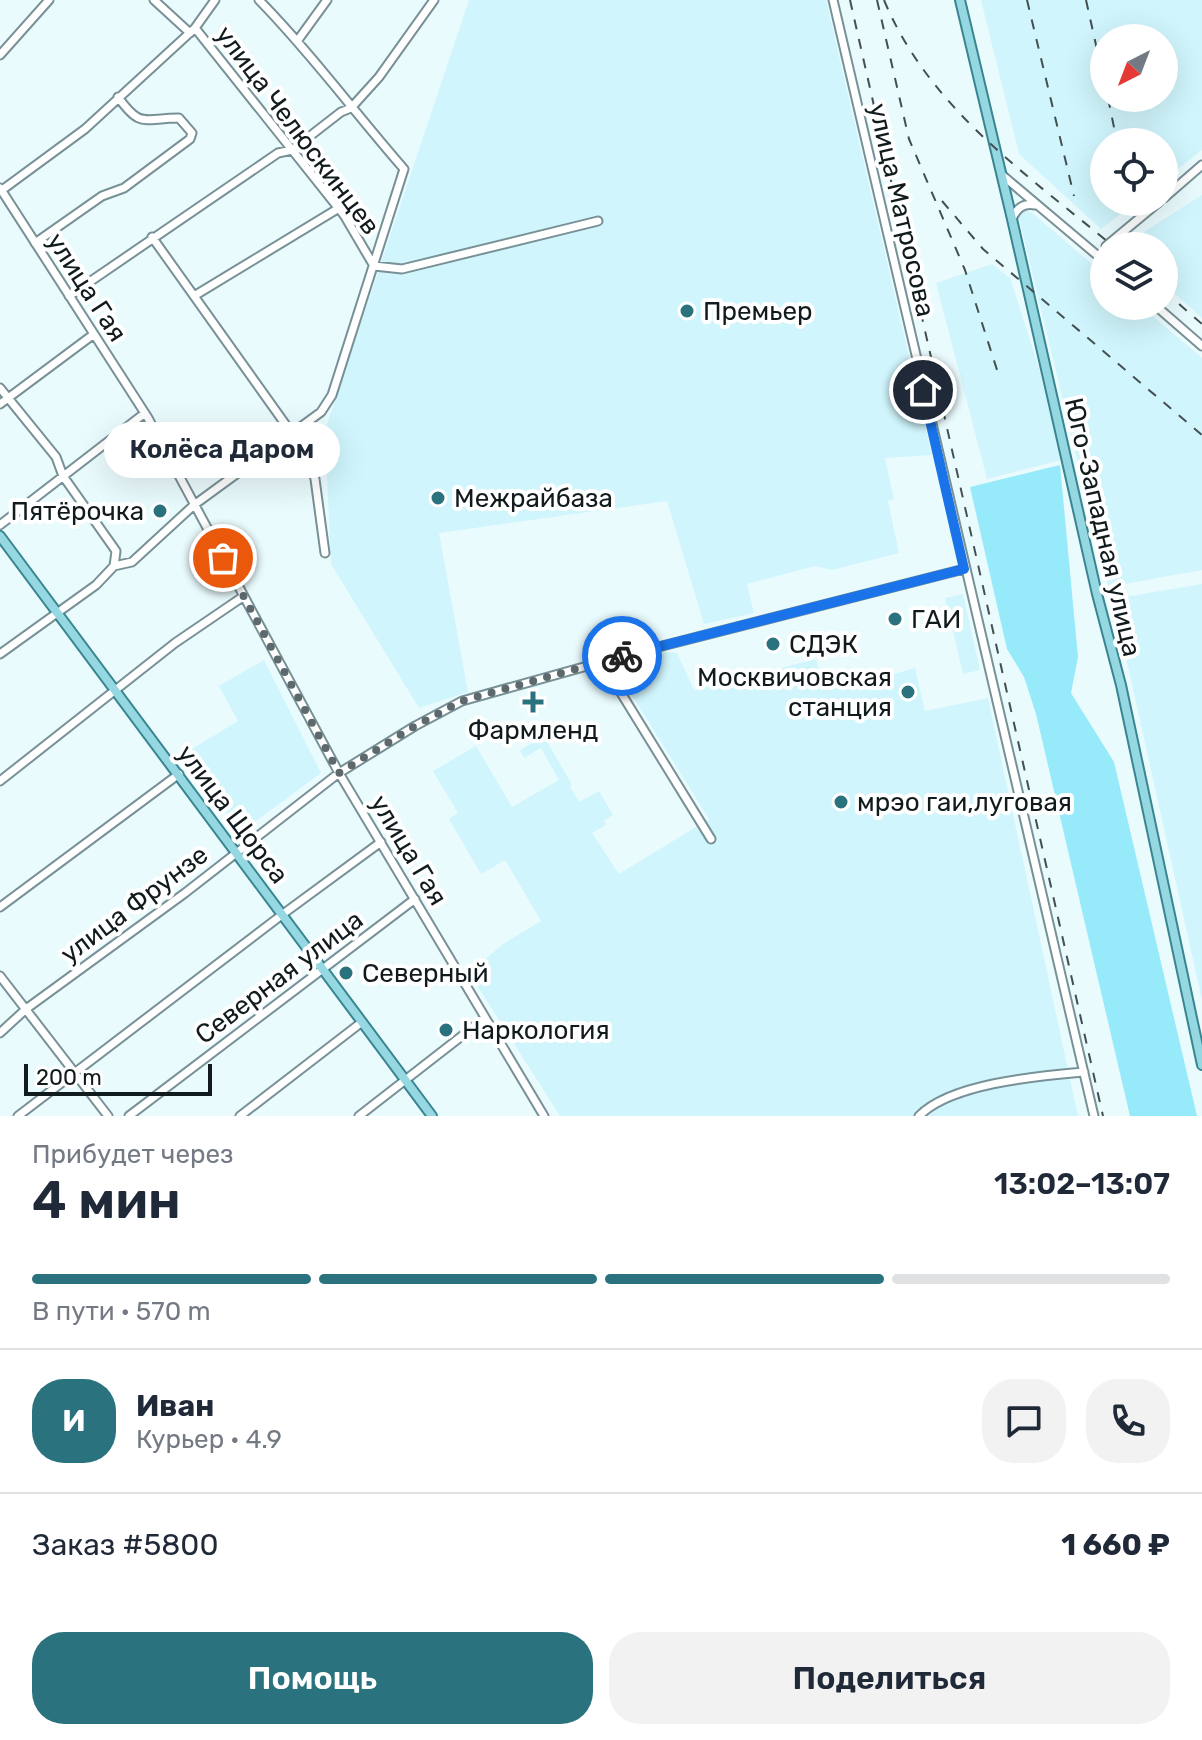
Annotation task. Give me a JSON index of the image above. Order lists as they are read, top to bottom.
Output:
{
  "streets": {
    "main road": ["Юго-Западная улица", "улица Щорса"],
    "street": [
      "улица Челюскинцев",
      "улица Матросова",
      "улица Гая",
      "улица Фрунзе",
      "Северная улица"
    ]
  },
  "crossings": [
    ["улица Матросова", "улица Фрунзе"],
    ["улица Гая", "улица Фрунзе"],
    ["улица Гая", "Северная улица"],
    ["улица Щорса", "улица Фрунзе"],
    ["улица Щорса", "Северная улица"]
  ],
  "places": {
    "other": [
      "Премьер",
      "Межрайбаза",
      "Пятёрочка",
      "Колёса Даром",
      "ГАИ",
      "СДЭК",
      "Москвичовская станция",
      "мрэо гаи,луговая",
      "Северный",
      "Наркология"
    ],
    "health": ["Фармленд"]
  },
  "scale_bar": "200 m",
  "north": "bottom left",
  "page": {
    "bubble": "Колёса Даром",
    "scale": "200 m",
    "heading": ["4 мин", "Прибудет через", "13:02–13:07"],
    "panel": [
      "Иван",
      "Курьер · 4.9",
      "Заказ #5800",
      "1 660 ₽"
    ],
    "bar": "В пути · 570 m",
    "round": "И",
    "buttons": ["Помощь", "Поделиться"]
  }
}
